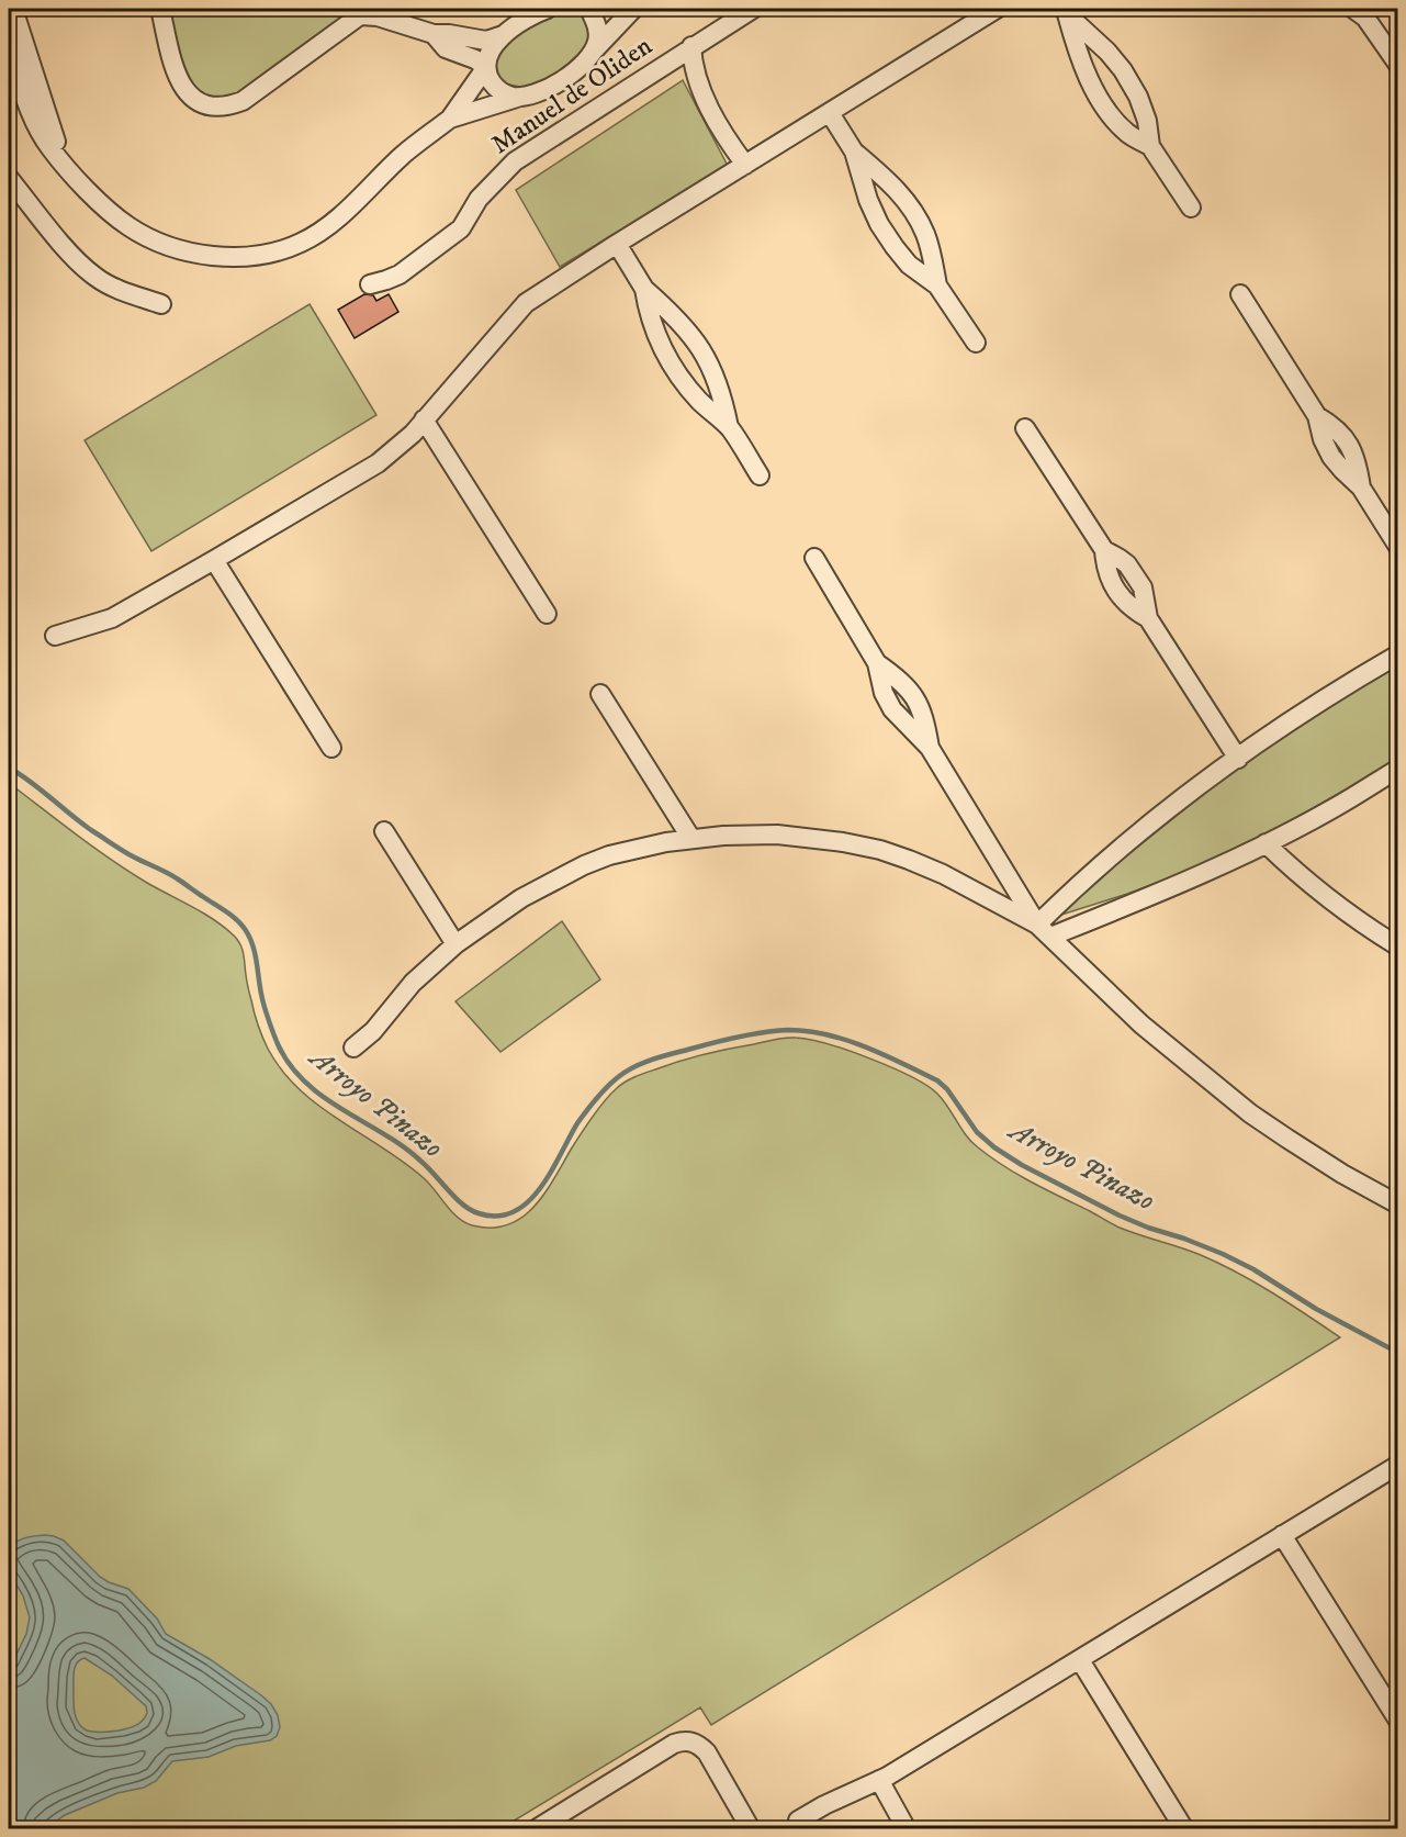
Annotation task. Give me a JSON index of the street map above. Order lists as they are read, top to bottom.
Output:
{
  "streets": {
    "street": ["Manuel de Oliden"]
  },
  "water": ["Arroyo Pinazo"]
}
